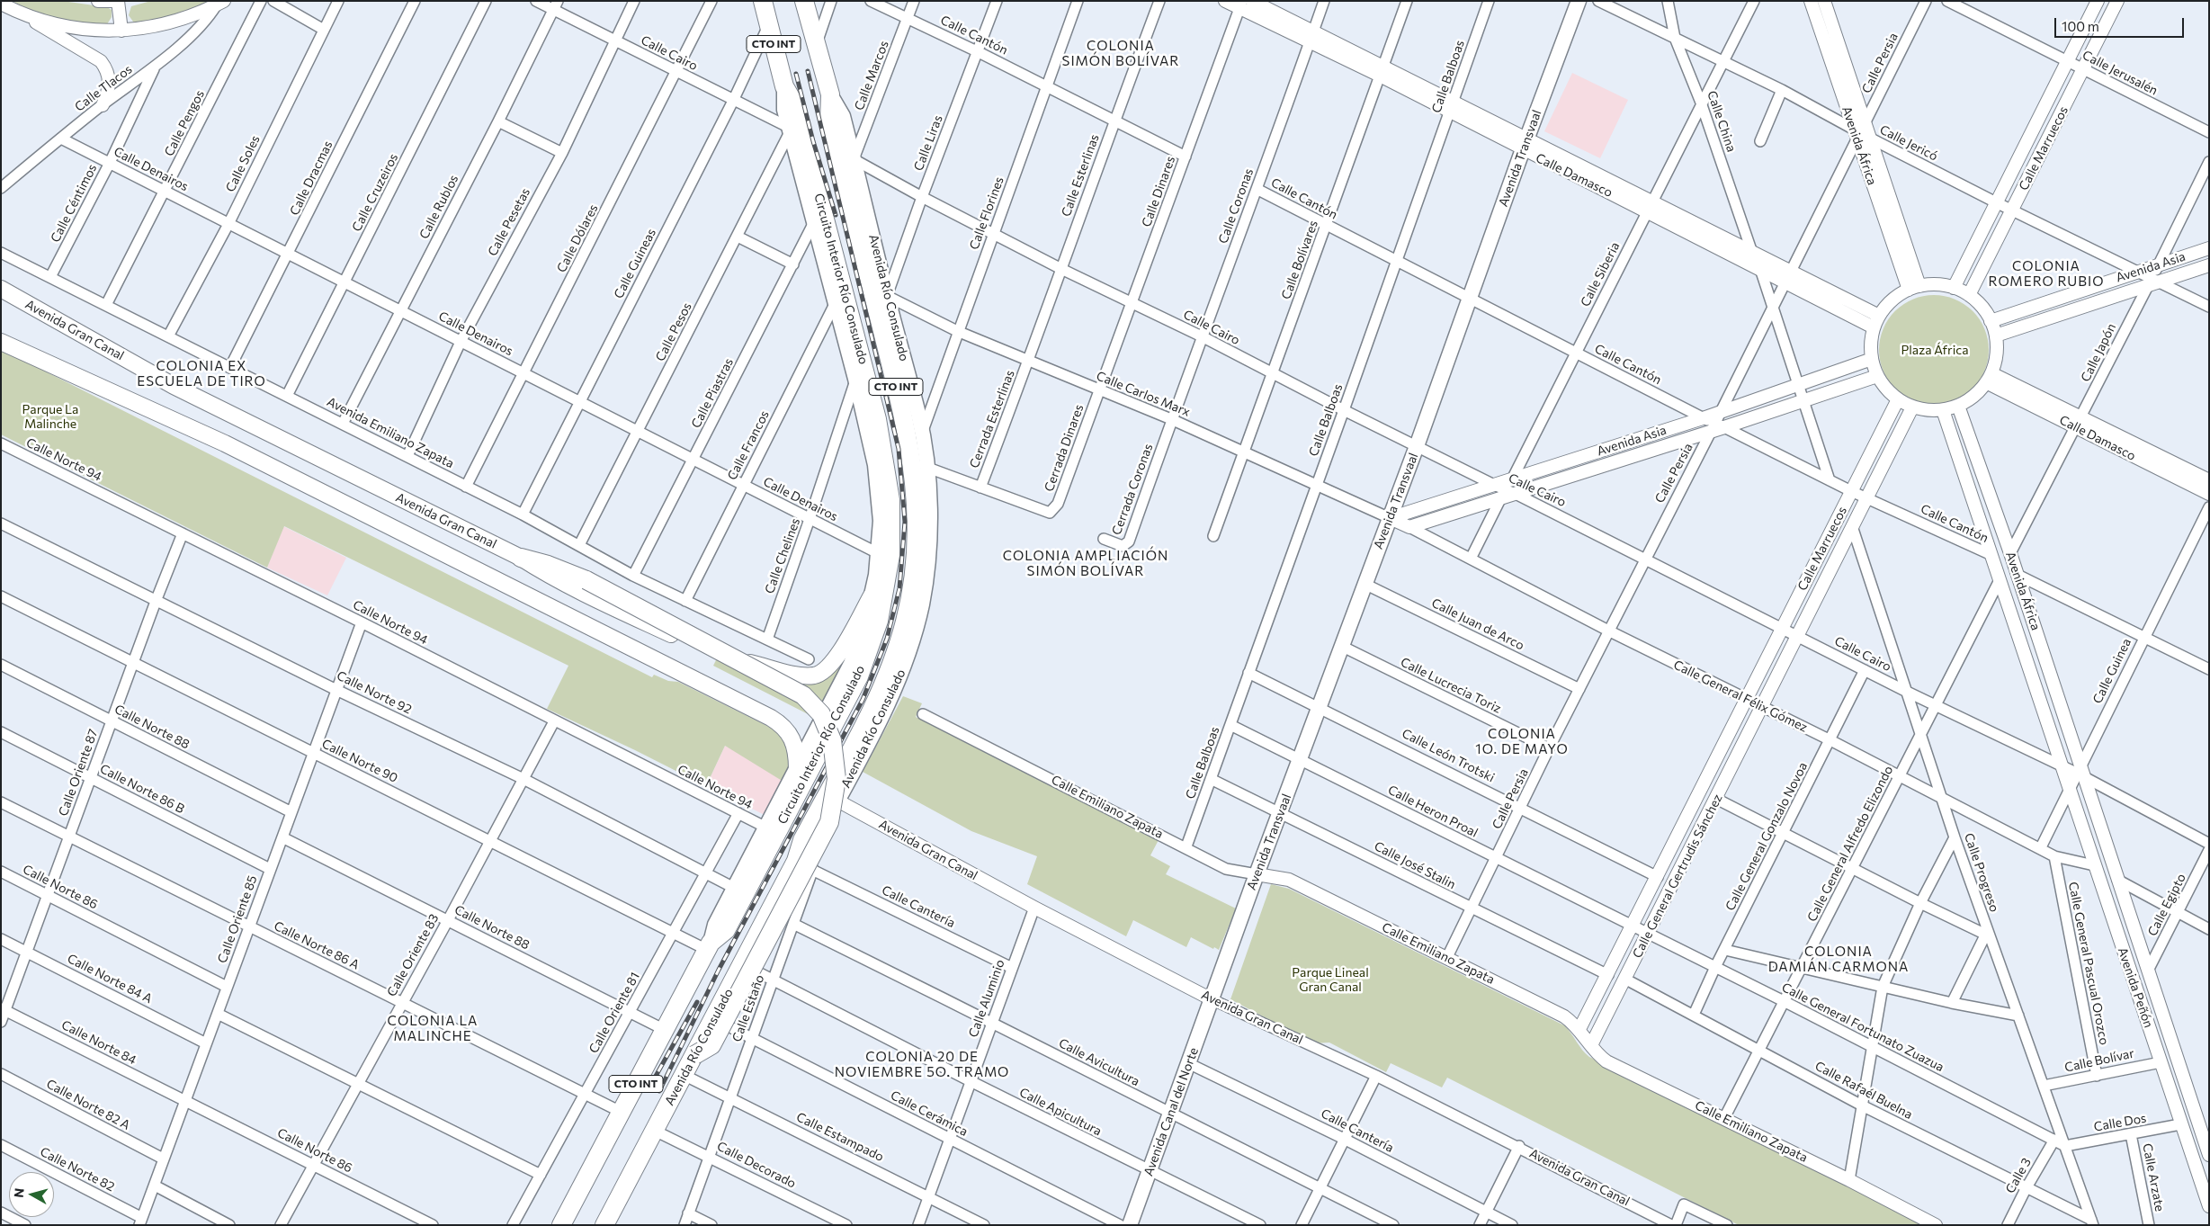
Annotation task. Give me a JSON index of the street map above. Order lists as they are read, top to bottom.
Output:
{
  "streets": {
    "highway": ["CTO INT", "Circuito Interior Río Consulado", "Avenida Río Consulado"],
    "main road": ["Avenida Transvaal", "Avenida Gran Canal", "Avenida Canal del Norte"],
    "street": [
      "Calle Cantón",
      "Calle Cairo",
      "Calle Persia",
      "Calle Jerusalén",
      "Calle Marcos",
      "Calle Balboas",
      "Calle Tlacos",
      "Calle China",
      "Calle Pengos",
      "Calle Liras",
      "Calle Jericó",
      "Avenida África",
      "Calle Marruecos",
      "Calle Soles",
      "Calle Denairos",
      "Calle Esterlinas",
      "Calle Damasco",
      "Calle Dracmas",
      "Calle Dinares",
      "Calle Cruzeiros",
      "Calle Céntimos",
      "Calle Coronas",
      "Calle Rublos",
      "Calle Florines",
      "Calle Pesetas",
      "Calle Dólares",
      "Calle Bolívares",
      "Calle Guineas",
      "Avenida Asia",
      "Calle Siberia",
      "Calle Pesos",
      "Calle Japón",
      "Calle Piastras",
      "Calle Carlos Marx",
      "Cerrada Esterlinas",
      "Avenida Emiliano Zapata",
      "Calle Francos",
      "Cerrada Dinares",
      "Calle Norte 94",
      "Cerrada Coronas",
      "Calle Chelines",
      "Calle Juan de Arco",
      "Calle Guinea",
      "Calle Lucrecia Toriz",
      "Calle Norte 92",
      "Calle General Félix Gómez",
      "Calle Norte 88",
      "Calle León Trotski",
      "Calle Norte 90",
      "Calle Oriente 87",
      "Calle Norte 86 B",
      "Calle Emiliano Zapata",
      "Calle Heron Proal",
      "Calle General Gonzalo Novoa",
      "Calle General Alfredo Elizondo",
      "Calle José Stalin",
      "Calle Progreso",
      "Calle General Gertrudis Sánchez",
      "Calle Norte 86",
      "Calle Egipto",
      "Calle Cantería",
      "Calle Oriente 85",
      "Calle Norte 86 A",
      "Calle Oriente 83",
      "Calle General Pascual Orozco",
      "Calle Norte 84 A",
      "Avenida Peñón",
      "Calle Aluminio",
      "Calle Estaño",
      "Calle Oriente 81",
      "Calle General Fortunato Zuazua",
      "Calle Norte 84",
      "Calle Bolívar",
      "Calle Avicultura",
      "Calle Rafaél Buelna",
      "Calle Norte 82 A",
      "Calle Apicultura",
      "Calle Cerámica",
      "Calle Dos",
      "Calle Estampado",
      "Calle Decorado",
      "Calle Norte 82",
      "Calle 3",
      "Calle Arzate"
    ]
  },
  "crossings": [
    ["Calle Cantón", "Calle Persia"],
    ["Calle Cantón", "Calle Marcos"],
    ["Calle Cantón", "Calle Balboas"],
    ["Calle Cantón", "Calle Liras"],
    ["Calle Cantón", "Avenida África"],
    ["Calle Cantón", "Calle Marruecos"],
    ["Calle Cantón", "Avenida Transvaal"],
    ["Calle Cantón", "Calle Esterlinas"],
    ["Calle Cantón", "Calle Dinares"],
    ["Calle Cantón", "Calle Coronas"],
    ["Calle Cantón", "Calle Florines"],
    ["Calle Cantón", "Calle Bolívares"],
    ["Calle Cantón", "Avenida Asia"],
    ["Calle Cantón", "Calle Siberia"],
    ["CTO INT", "Calle Cairo"],
    ["CTO INT", "Calle Denairos"],
    ["CTO INT", "Calle Guineas"],
    ["CTO INT", "Circuito Interior Río Consulado"],
    ["CTO INT", "Avenida Gran Canal"],
    ["CTO INT", "Calle Pesos"],
    ["CTO INT", "Calle Piastras"],
    ["CTO INT", "Calle Francos"],
    ["CTO INT", "Calle Norte 94"],
    ["CTO INT", "Calle Chelines"],
    ["CTO INT", "Calle Norte 92"],
    ["CTO INT", "Calle Norte 88"],
    ["CTO INT", "Calle Norte 90"],
    ["CTO INT", "Calle Norte 86 A"],
    ["Calle Cairo", "Calle Persia"],
    ["Calle Cairo", "Calle Marcos"],
    ["Calle Cairo", "Calle Balboas"],
    ["Calle Cairo", "Calle Liras"],
    ["Calle Cairo", "Avenida África"],
    ["Calle Cairo", "Calle Marruecos"],
    ["Calle Cairo", "Avenida Transvaal"],
    ["Calle Cairo", "Calle Esterlinas"],
    ["Calle Cairo", "Calle Dinares"],
    ["Calle Cairo", "Calle Coronas"],
    ["Calle Cairo", "Calle Rublos"],
    ["Calle Cairo", "Calle Florines"],
    ["Calle Cairo", "Calle Pesetas"],
    ["Calle Cairo", "Calle Dólares"],
    ["Calle Cairo", "Calle Bolívares"],
    ["Calle Cairo", "Calle Guineas"],
    ["Calle Cairo", "Avenida Asia"],
    ["Calle Cairo", "Calle Siberia"],
    ["Calle Cairo", "Avenida Río Consulado"],
    ["Calle Cairo", "Calle Pesos"],
    ["Calle Cairo", "Calle Guinea"],
    ["Calle Cairo", "Calle General Gonzalo Novoa"],
    ["Calle Cairo", "Calle General Alfredo Elizondo"],
    ["Calle Cairo", "Calle Progreso"],
    ["Calle Cairo", "Avenida Peñón"],
    ["Calle Persia", "Calle Jericó"],
    ["Calle Persia", "Avenida África"],
    ["Calle Persia", "Calle Damasco"],
    ["Calle Persia", "Avenida Asia"],
    ["Calle Persia", "Calle Juan de Arco"],
    ["Calle Persia", "Calle Lucrecia Toriz"],
    ["Calle Persia", "Calle General Félix Gómez"],
    ["Calle Persia", "Calle León Trotski"],
    ["Calle Persia", "Calle Emiliano Zapata"],
    ["Calle Persia", "Calle Heron Proal"],
    ["Calle Persia", "Calle José Stalin"],
    ["Calle Jerusalén", "Calle Marruecos"],
    ["Calle Marcos", "Avenida Río Consulado"],
    ["Calle Balboas", "Calle Damasco"],
    ["Calle Balboas", "Calle Carlos Marx"],
    ["Calle Balboas", "Calle León Trotski"],
    ["Calle Balboas", "Calle Emiliano Zapata"],
    ["Calle Balboas", "Calle Heron Proal"],
    ["Calle Balboas", "Calle José Stalin"],
    ["Calle Tlacos", "Calle Denairos"],
    ["Calle Tlacos", "Calle Céntimos"],
    ["Calle China", "Calle Jericó"],
    ["Calle China", "Calle Damasco"],
    ["Calle China", "Calle Siberia"],
    ["Calle Pengos", "Calle Denairos"],
    ["Calle Pengos", "Avenida Emiliano Zapata"],
    ["Calle Liras", "Avenida Río Consulado"],
    ["Calle Liras", "Calle Carlos Marx"],
    ["Calle Jericó", "Avenida África"],
    ["Calle Jericó", "Calle Marruecos"],
    ["Calle Jericó", "Avenida Asia"],
    ["Calle Jericó", "Calle Siberia"],
    ["Calle Jericó", "Calle Japón"],
    ["Avenida África", "Calle Marruecos"],
    ["Avenida África", "Calle Damasco"],
    ["Avenida África", "Avenida Asia"],
    ["Avenida África", "Calle Japón"],
    ["Avenida África", "Calle Guinea"],
    ["Avenida África", "Calle General Alfredo Elizondo"],
    ["Avenida África", "Avenida Peñón"],
    ["Calle Marruecos", "Calle Damasco"],
    ["Calle Marruecos", "Avenida Asia"],
    ["Calle Marruecos", "Calle General Félix Gómez"],
    ["Calle Marruecos", "Calle Progreso"],
    ["Calle Marruecos", "Calle General Gertrudis Sánchez"],
    ["Avenida Transvaal", "Calle Damasco"],
    ["Avenida Transvaal", "Avenida Asia"],
    ["Avenida Transvaal", "Avenida Gran Canal"],
    ["Avenida Transvaal", "Calle Carlos Marx"],
    ["Avenida Transvaal", "Calle Juan de Arco"],
    ["Avenida Transvaal", "Calle Lucrecia Toriz"],
    ["Avenida Transvaal", "Calle General Félix Gómez"],
    ["Avenida Transvaal", "Calle León Trotski"],
    ["Avenida Transvaal", "Calle Emiliano Zapata"],
    ["Avenida Transvaal", "Calle Heron Proal"],
    ["Avenida Transvaal", "Calle José Stalin"],
    ["Avenida Transvaal", "Avenida Canal del Norte"],
    ["Calle Soles", "Calle Denairos"],
    ["Calle Soles", "Avenida Emiliano Zapata"],
    ["Calle Denairos", "Calle Dracmas"],
    ["Calle Denairos", "Calle Cruzeiros"],
    ["Calle Denairos", "Calle Céntimos"],
    ["Calle Denairos", "Calle Rublos"],
    ["Calle Denairos", "Calle Pesetas"],
    ["Calle Denairos", "Calle Dólares"],
    ["Calle Denairos", "Calle Guineas"],
    ["Calle Denairos", "Calle Pesos"],
    ["Calle Denairos", "Calle Piastras"],
    ["Calle Denairos", "Calle Francos"],
    ["Calle Denairos", "Calle Chelines"],
    ["Calle Esterlinas", "Calle Carlos Marx"],
    ["Calle Esterlinas", "Cerrada Esterlinas"],
    ["Calle Damasco", "Calle Dinares"],
    ["Calle Damasco", "Calle Coronas"],
    ["Calle Damasco", "Calle Bolívares"],
    ["Calle Damasco", "Avenida Asia"],
    ["Calle Damasco", "Calle Siberia"],
    ["Calle Damasco", "Calle Japón"],
    ["Calle Dracmas", "Avenida Emiliano Zapata"],
    ["Calle Dinares", "Calle Carlos Marx"],
    ["Calle Dinares", "Cerrada Dinares"],
    ["Calle Cruzeiros", "Avenida Emiliano Zapata"],
    ["Calle Céntimos", "Avenida Emiliano Zapata"],
    ["Calle Coronas", "Calle Carlos Marx"],
    ["Calle Coronas", "Cerrada Coronas"],
    ["Calle Rublos", "Avenida Emiliano Zapata"],
    ["Calle Florines", "Avenida Río Consulado"],
    ["Calle Florines", "Calle Carlos Marx"],
    ["Calle Pesetas", "Avenida Emiliano Zapata"],
    ["Calle Dólares", "Avenida Emiliano Zapata"],
    ["Calle Bolívares", "Calle Carlos Marx"],
    ["Calle Guineas", "Avenida Emiliano Zapata"],
    ["Avenida Asia", "Calle Siberia"],
    ["Avenida Asia", "Calle Japón"],
    ["Avenida Asia", "Calle Carlos Marx"],
    ["Avenida Asia", "Calle General Félix Gómez"],
    ["Calle Siberia", "Calle General Félix Gómez"],
    ["Circuito Interior Río Consulado", "Avenida Río Consulado"],
    ["Circuito Interior Río Consulado", "Calle Norte 90"],
    ["Avenida Río Consulado", "Avenida Gran Canal"],
    ["Avenida Río Consulado", "Calle Carlos Marx"],
    ["Avenida Río Consulado", "Calle Estaño"],
    ["Avenida Río Consulado", "Calle Estampado"],
    ["Avenida Río Consulado", "Calle Decorado"],
    ["Avenida Gran Canal", "Calle Aluminio"],
    ["Avenida Gran Canal", "Calle Estaño"],
    ["Avenida Gran Canal", "Avenida Canal del Norte"],
    ["Calle Pesos", "Avenida Emiliano Zapata"],
    ["Calle Piastras", "Avenida Emiliano Zapata"],
    ["Calle Carlos Marx", "Cerrada Esterlinas"],
    ["Calle Carlos Marx", "Cerrada Dinares"],
    ["Calle Carlos Marx", "Cerrada Coronas"],
    ["Calle Carlos Marx", "Calle General Félix Gómez"],
    ["Cerrada Esterlinas", "Cerrada Dinares"],
    ["Avenida Emiliano Zapata", "Calle Francos"],
    ["Avenida Emiliano Zapata", "Calle Chelines"],
    ["Calle Norte 94", "Calle Oriente 87"],
    ["Calle Norte 94", "Calle Oriente 85"],
    ["Calle Norte 94", "Calle Oriente 83"],
    ["Calle Norte 94", "Calle Oriente 81"],
    ["Calle Guinea", "Calle General Félix Gómez"],
    ["Calle Guinea", "Avenida Peñón"],
    ["Calle Norte 92", "Calle Oriente 87"],
    ["Calle Norte 92", "Calle Oriente 85"],
    ["Calle Norte 92", "Calle Oriente 83"],
    ["Calle Norte 92", "Calle Oriente 81"],
    ["Calle General Félix Gómez", "Calle General Gonzalo Novoa"],
    ["Calle General Félix Gómez", "Calle General Alfredo Elizondo"],
    ["Calle General Félix Gómez", "Calle Progreso"],
    ["Calle General Félix Gómez", "Calle General Gertrudis Sánchez"],
    ["Calle General Félix Gómez", "Calle General Pascual Orozco"],
    ["Calle General Félix Gómez", "Avenida Peñón"],
    ["Calle Norte 88", "Calle Oriente 87"],
    ["Calle Norte 88", "Calle Oriente 85"],
    ["Calle Norte 88", "Calle Oriente 83"],
    ["Calle Norte 88", "Calle Oriente 81"],
    ["Calle León Trotski", "Calle General Gertrudis Sánchez"],
    ["Calle Norte 90", "Calle Oriente 87"],
    ["Calle Norte 90", "Calle Oriente 85"],
    ["Calle Norte 90", "Calle Oriente 83"],
    ["Calle Norte 90", "Calle Oriente 81"],
    ["Calle Oriente 87", "Calle Norte 86 B"],
    ["Calle Oriente 87", "Calle Norte 86"],
    ["Calle Oriente 87", "Calle Norte 86 A"],
    ["Calle Oriente 87", "Calle Norte 84 A"],
    ["Calle Oriente 87", "Calle Norte 84"],
    ["Calle Norte 86 B", "Calle Oriente 85"],
    ["Calle Emiliano Zapata", "Calle General Alfredo Elizondo"],
    ["Calle Emiliano Zapata", "Calle General Gertrudis Sánchez"],
    ["Calle Heron Proal", "Calle General Gertrudis Sánchez"],
    ["Calle Heron Proal", "Calle General Fortunato Zuazua"],
    ["Calle General Gonzalo Novoa", "Calle General Fortunato Zuazua"],
    ["Calle General Gonzalo Novoa", "Calle Rafaél Buelna"],
    ["Calle General Alfredo Elizondo", "Calle Progreso"],
    ["Calle General Alfredo Elizondo", "Calle General Fortunato Zuazua"],
    ["Calle General Alfredo Elizondo", "Calle Rafaél Buelna"],
    ["Calle José Stalin", "Calle General Gertrudis Sánchez"],
    ["Calle Progreso", "Calle General Fortunato Zuazua"],
    ["Calle Progreso", "Calle Bolívar"],
    ["Calle Progreso", "Calle Rafaél Buelna"],
    ["Calle Progreso", "Calle Dos"],
    ["Calle General Gertrudis Sánchez", "Calle General Fortunato Zuazua"],
    ["Calle General Gertrudis Sánchez", "Calle Rafaél Buelna"],
    ["Calle Norte 86", "Calle Oriente 85"],
    ["Calle Norte 86", "Calle Oriente 83"],
    ["Calle Norte 86", "Calle Norte 84"],
    ["Calle Egipto", "Avenida Peñón"],
    ["Calle Cantería", "Calle Aluminio"],
    ["Calle Cantería", "Calle Estaño"],
    ["Calle Cantería", "Avenida Canal del Norte"],
    ["Calle Oriente 85", "Calle Norte 86 A"],
    ["Calle Oriente 85", "Calle Norte 84 A"],
    ["Calle Oriente 85", "Calle Norte 84"],
    ["Calle Oriente 85", "Calle Norte 82 A"],
    ["Calle Oriente 85", "Calle Norte 82"],
    ["Calle Norte 86 A", "Calle Oriente 83"],
    ["Calle Norte 86 A", "Calle Oriente 81"],
    ["Calle General Pascual Orozco", "Calle Bolívar"],
    ["Avenida Peñón", "Calle Bolívar"],
    ["Avenida Peñón", "Calle Dos"],
    ["Calle Aluminio", "Calle Avicultura"],
    ["Calle Aluminio", "Calle Apicultura"],
    ["Calle Aluminio", "Calle Cerámica"],
    ["Calle Aluminio", "Calle Estampado"],
    ["Calle Estaño", "Calle Avicultura"],
    ["Calle Estaño", "Calle Apicultura"],
    ["Calle Estaño", "Calle Cerámica"],
    ["Calle Estaño", "Calle Estampado"],
    ["Calle Estaño", "Calle Decorado"],
    ["Calle General Fortunato Zuazua", "Calle Dos"],
    ["Calle General Fortunato Zuazua", "Calle 3"],
    ["Calle Avicultura", "Avenida Canal del Norte"],
    ["Calle Rafaél Buelna", "Calle 3"],
    ["Calle Apicultura", "Avenida Canal del Norte"],
    ["Calle Dos", "Calle Arzate"]
  ],
  "districts": [
    "COLONIA SIMÓN BOLÍVAR",
    "COLONIA ROMERO RUBIO",
    "COLONIA EX ESCUELA DE TIRO",
    "COLONIA AMPLIACIÓN SIMÓN BOLÍVAR",
    "COLONIA 1O. DE MAYO",
    "COLONIA DAMIÁN CARMONA",
    "COLONIA LA MALINCHE",
    "COLONIA 20 DE NOVIEMBRE 5O. TRAMO"
  ],
  "parks": ["Plaza África", "Parque La Malinche", "Parque Lineal Gran Canal"],
  "scale_bar": "100 m",
  "north": "left"
}
